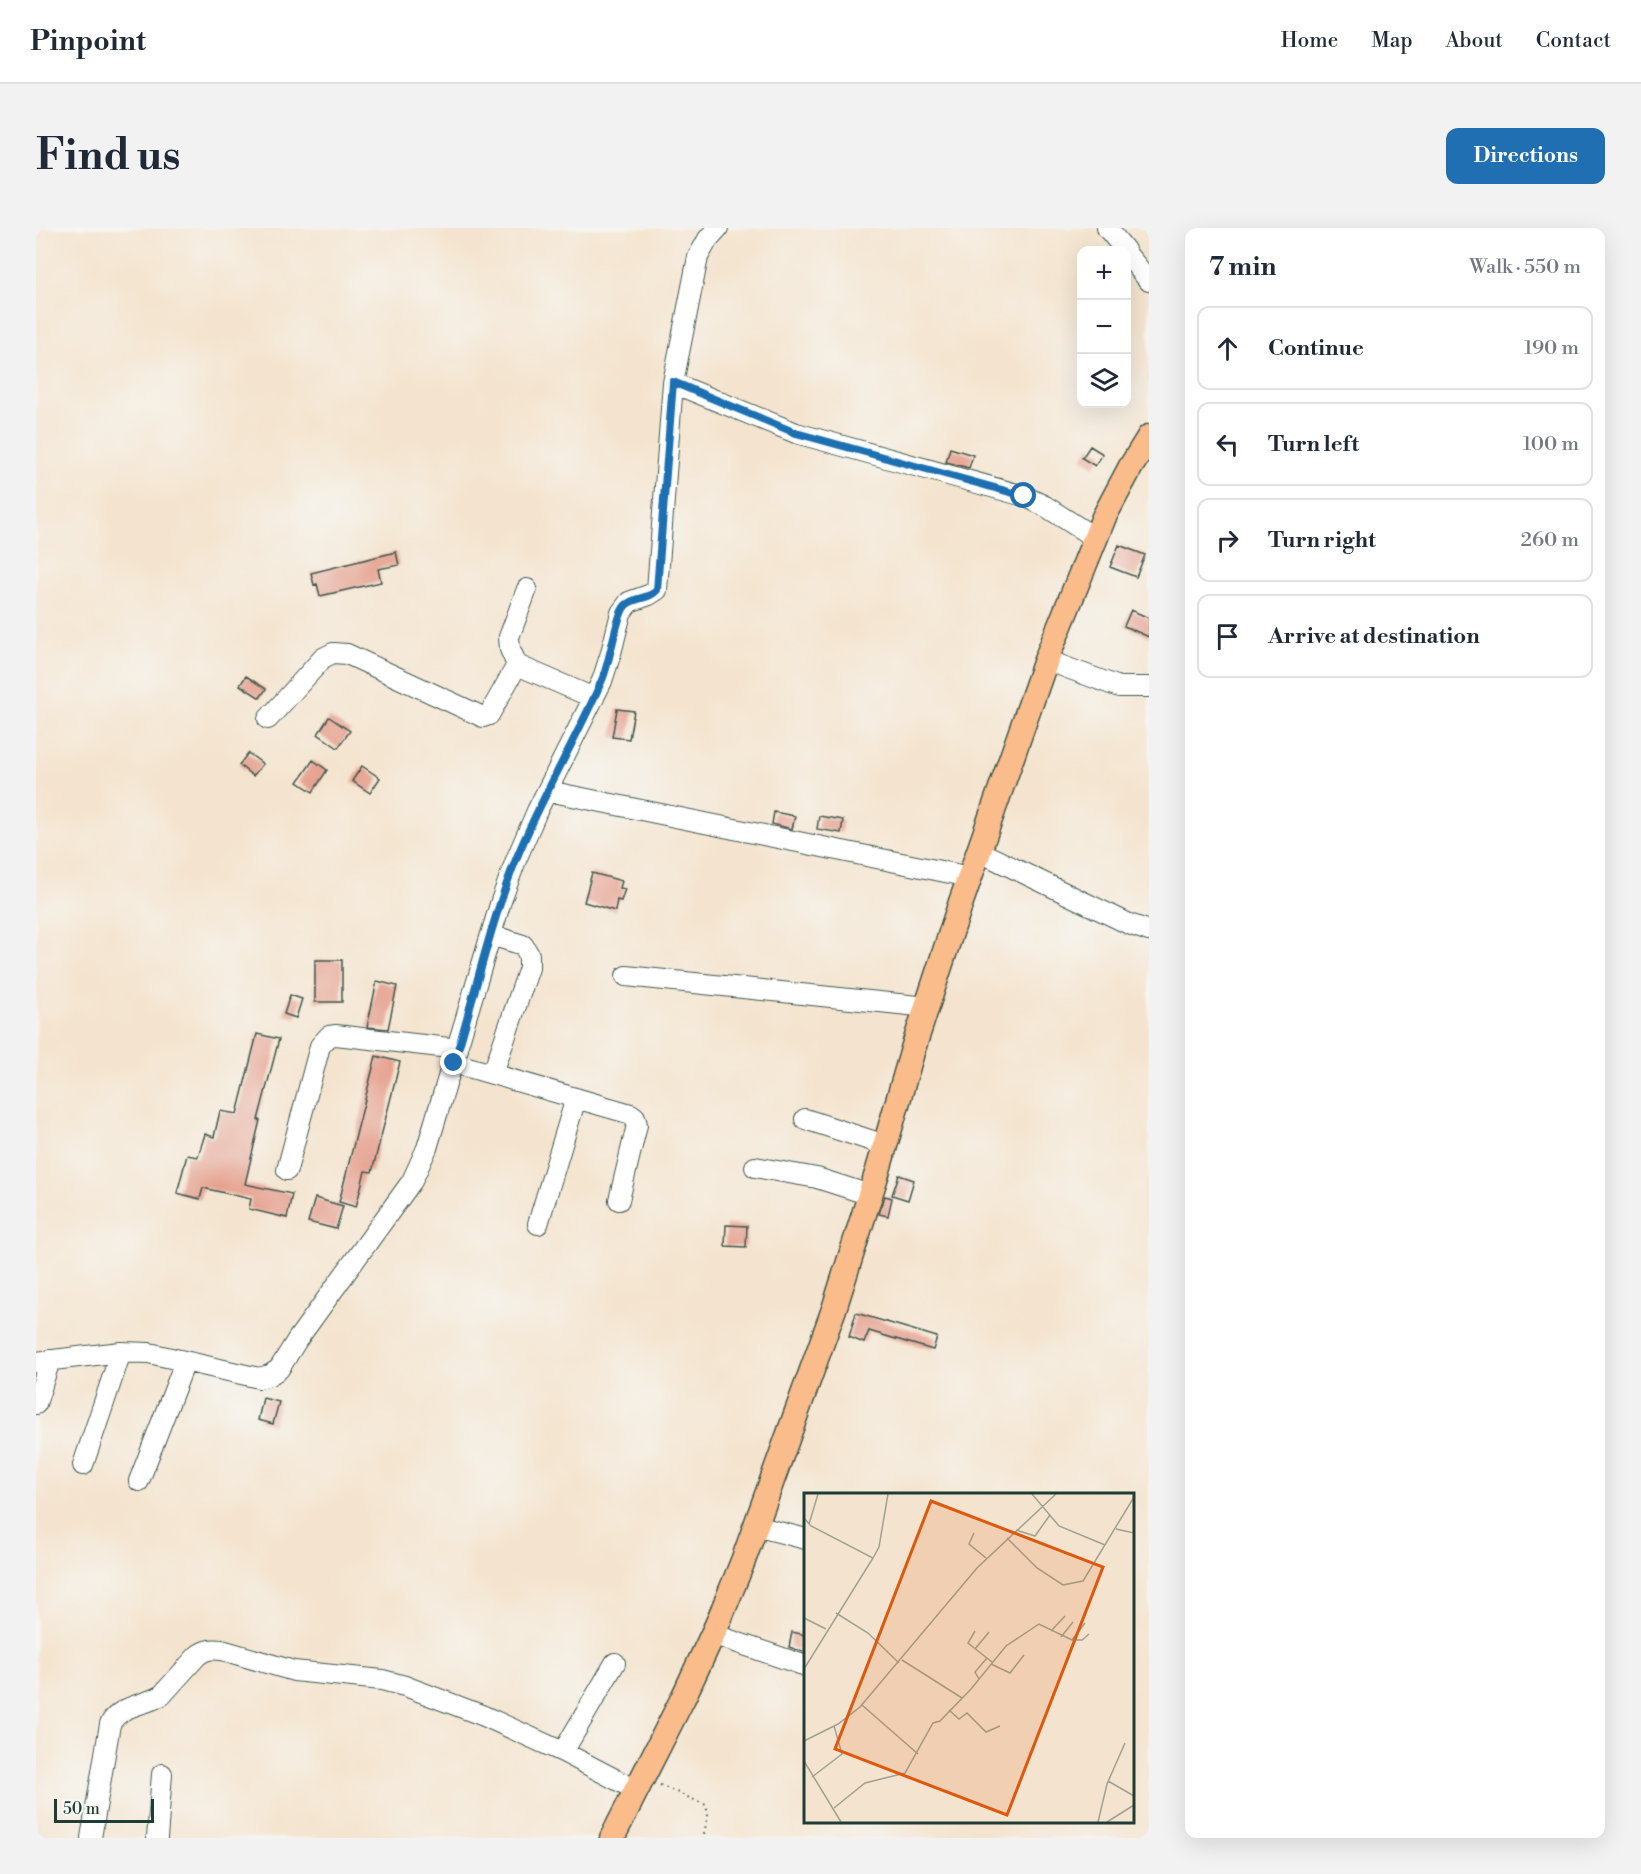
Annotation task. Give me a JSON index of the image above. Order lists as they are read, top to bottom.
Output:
{
  "scale_bar": "50 m",
  "page": {
    "header": "Pinpoint",
    "nav": [
      "Home",
      "Map",
      "About",
      "Contact"
    ],
    "buttons": "Directions",
    "title": "Find us",
    "heading": ["7 min", "Walk · 550 m"],
    "map_buttons": ["+", "−"],
    "list": [
      ["Continue", "190 m"],
      ["Turn left", "100 m"],
      ["Turn right", "260 m"],
      "Arrive at destination"
    ],
    "scale": "50 m"
  }
}
